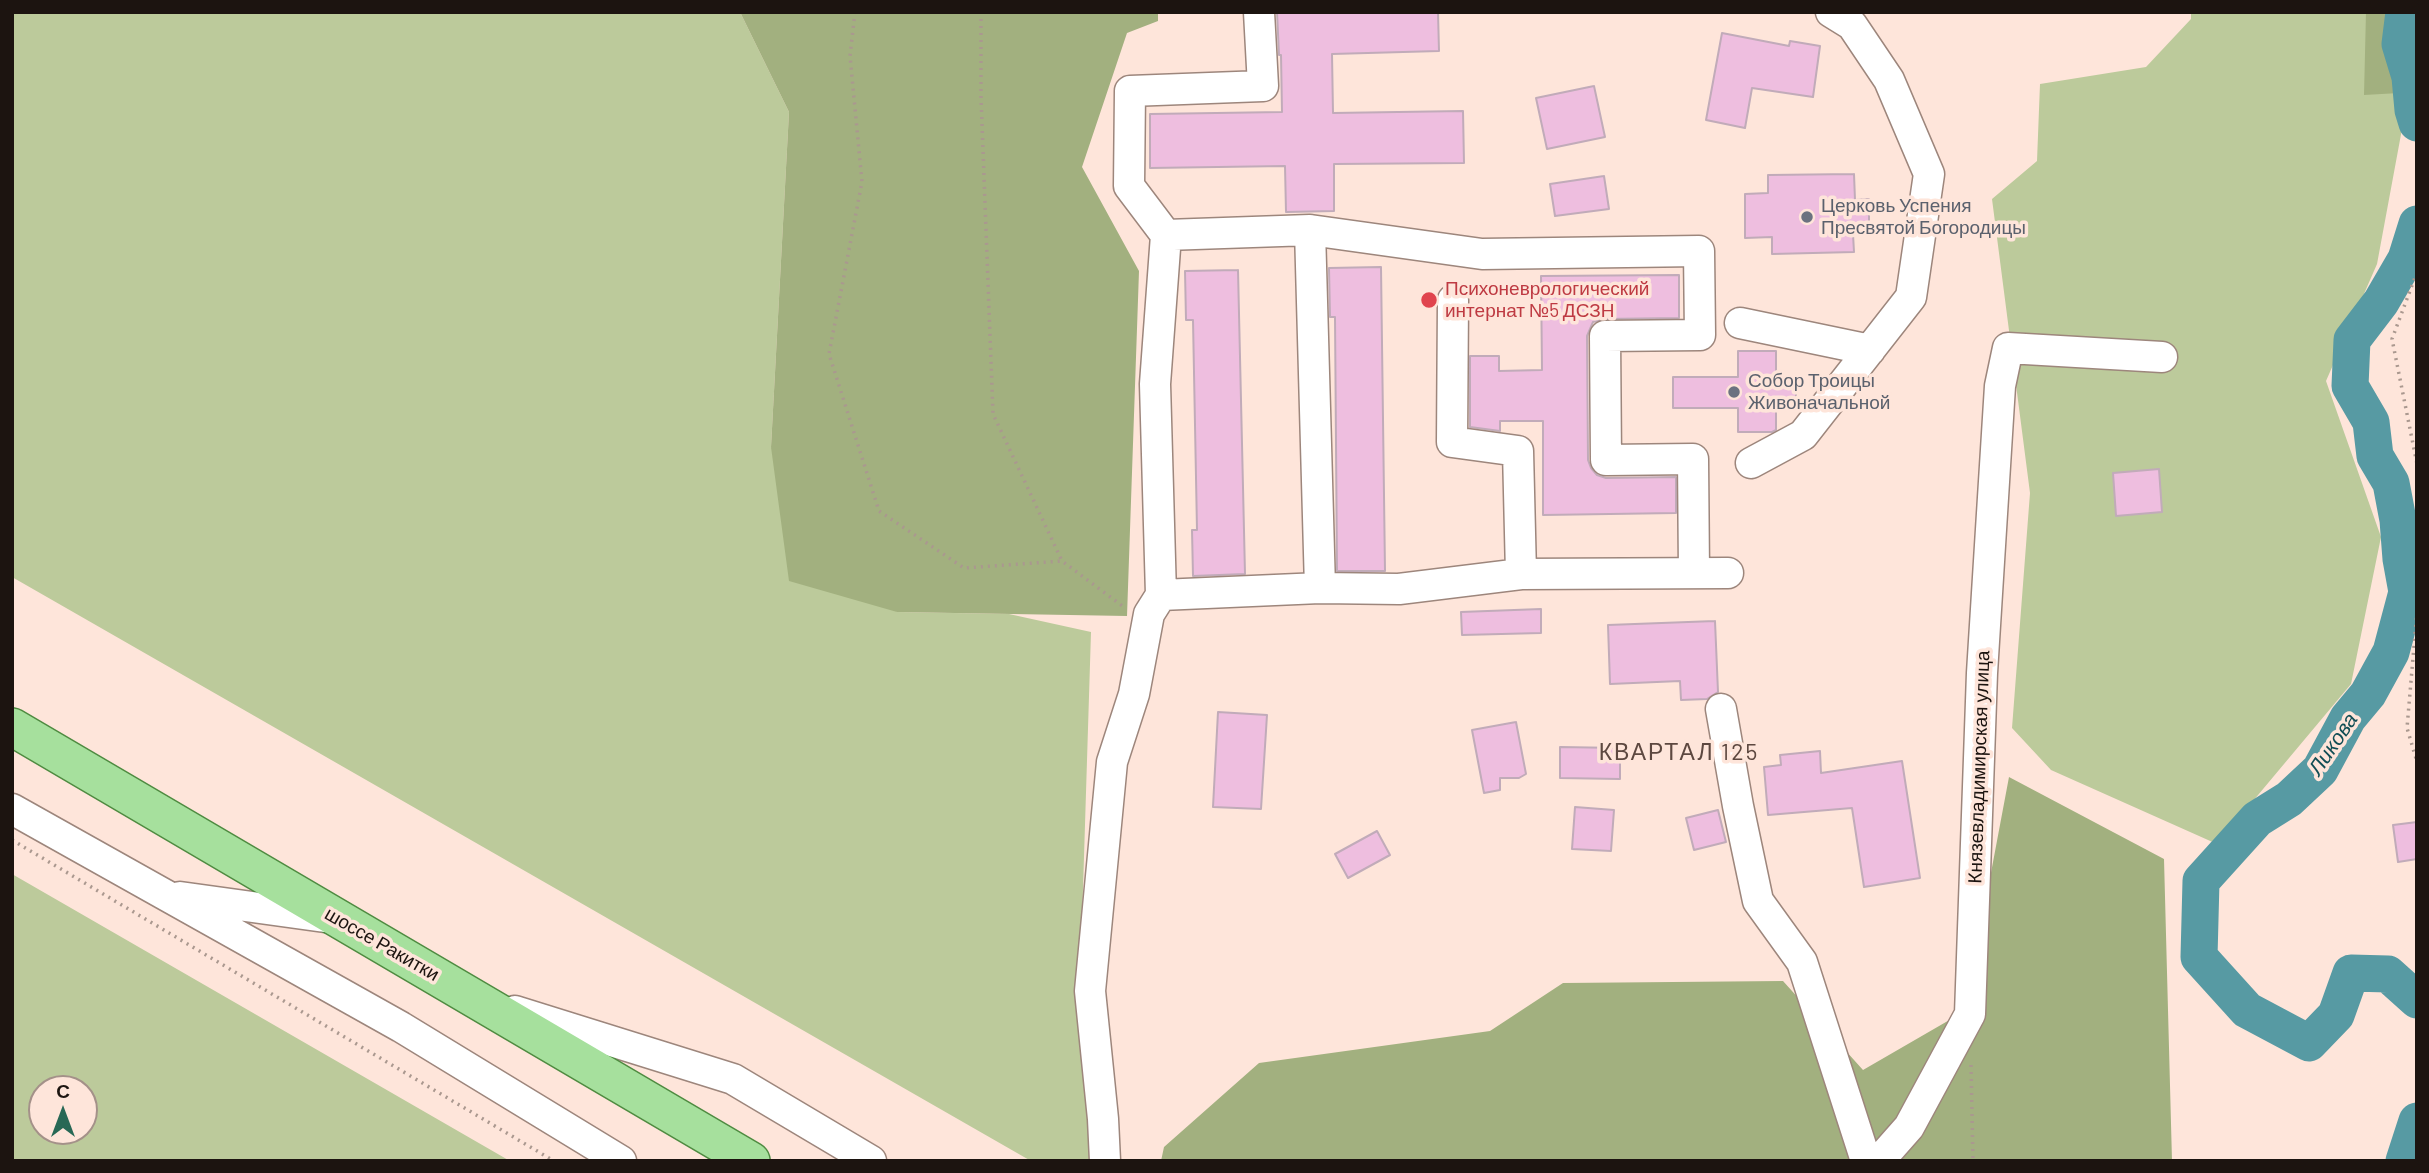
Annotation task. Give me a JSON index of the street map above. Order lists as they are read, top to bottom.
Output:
{
  "streets": {
    "main road": ["шоссе Ракитки"],
    "street": ["Князевладимирская улица"]
  },
  "districts": ["КВАРТАЛ 125"],
  "water": ["Ликова"],
  "places": ["Церковь Успения Пресвятой Богородицы", "Психоневрологический интернат №5 ДСЗН", "Собор Троицы Живоначальной"],
  "north": "top"
}
